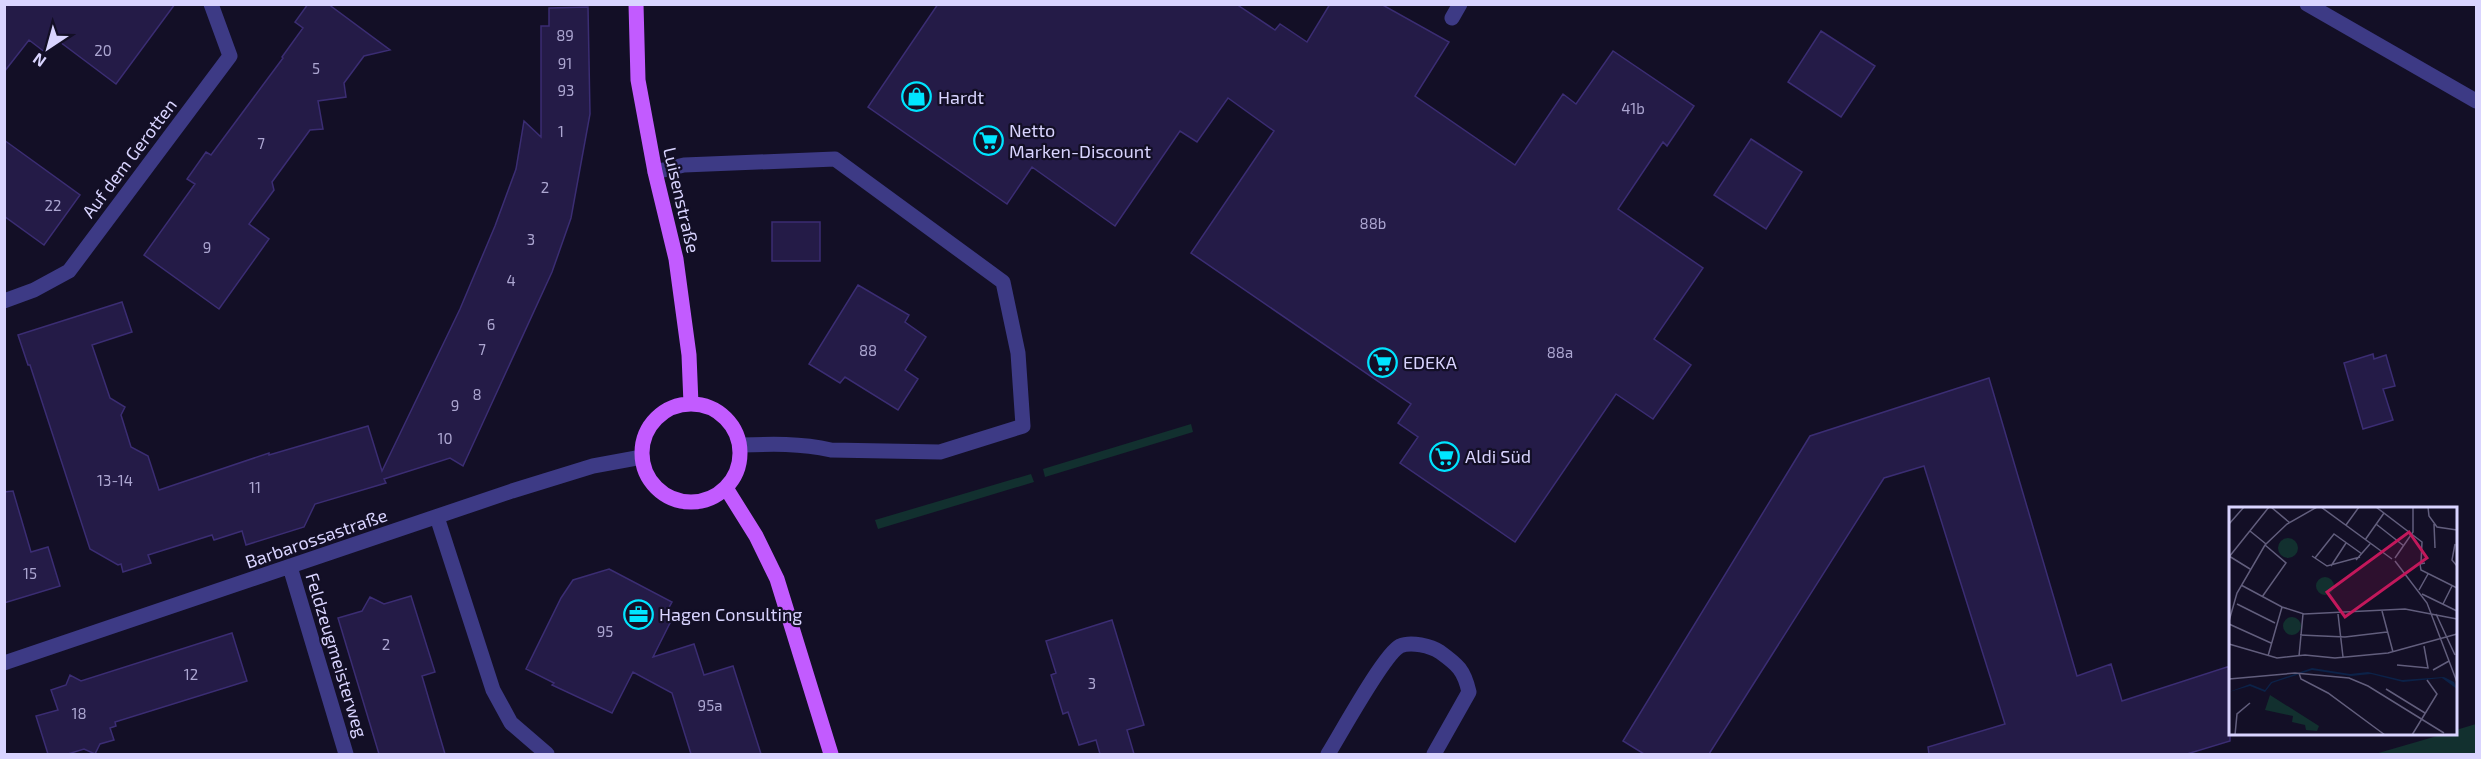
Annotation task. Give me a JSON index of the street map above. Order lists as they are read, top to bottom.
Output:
{
  "streets": {
    "main road": ["Luisenstraße"],
    "street": ["Auf dem Gerotten", "Barbarossastraße", "Feldzeugmeisterweg"]
  },
  "crossings": [
    ["Luisenstraße", "Barbarossastraße"],
    ["Barbarossastraße", "Feldzeugmeisterweg"]
  ],
  "places": {
    "shop": ["Hardt"],
    "supermarket": ["Netto Marken-Discount", "EDEKA", "Aldi Süd"],
    "office": ["Hagen Consulting"]
  },
  "house_numbers": [
    "89",
    "20",
    "91",
    "5",
    "93",
    "41b",
    "1",
    "7",
    "2",
    "22",
    "88b",
    "3",
    "9",
    "4",
    "6",
    "7",
    "88",
    "88a",
    "8",
    "9",
    "10",
    "13-14",
    "11",
    "15",
    "95",
    "2",
    "12",
    "3",
    "95a",
    "18"
  ],
  "north": "bottom left"
}
